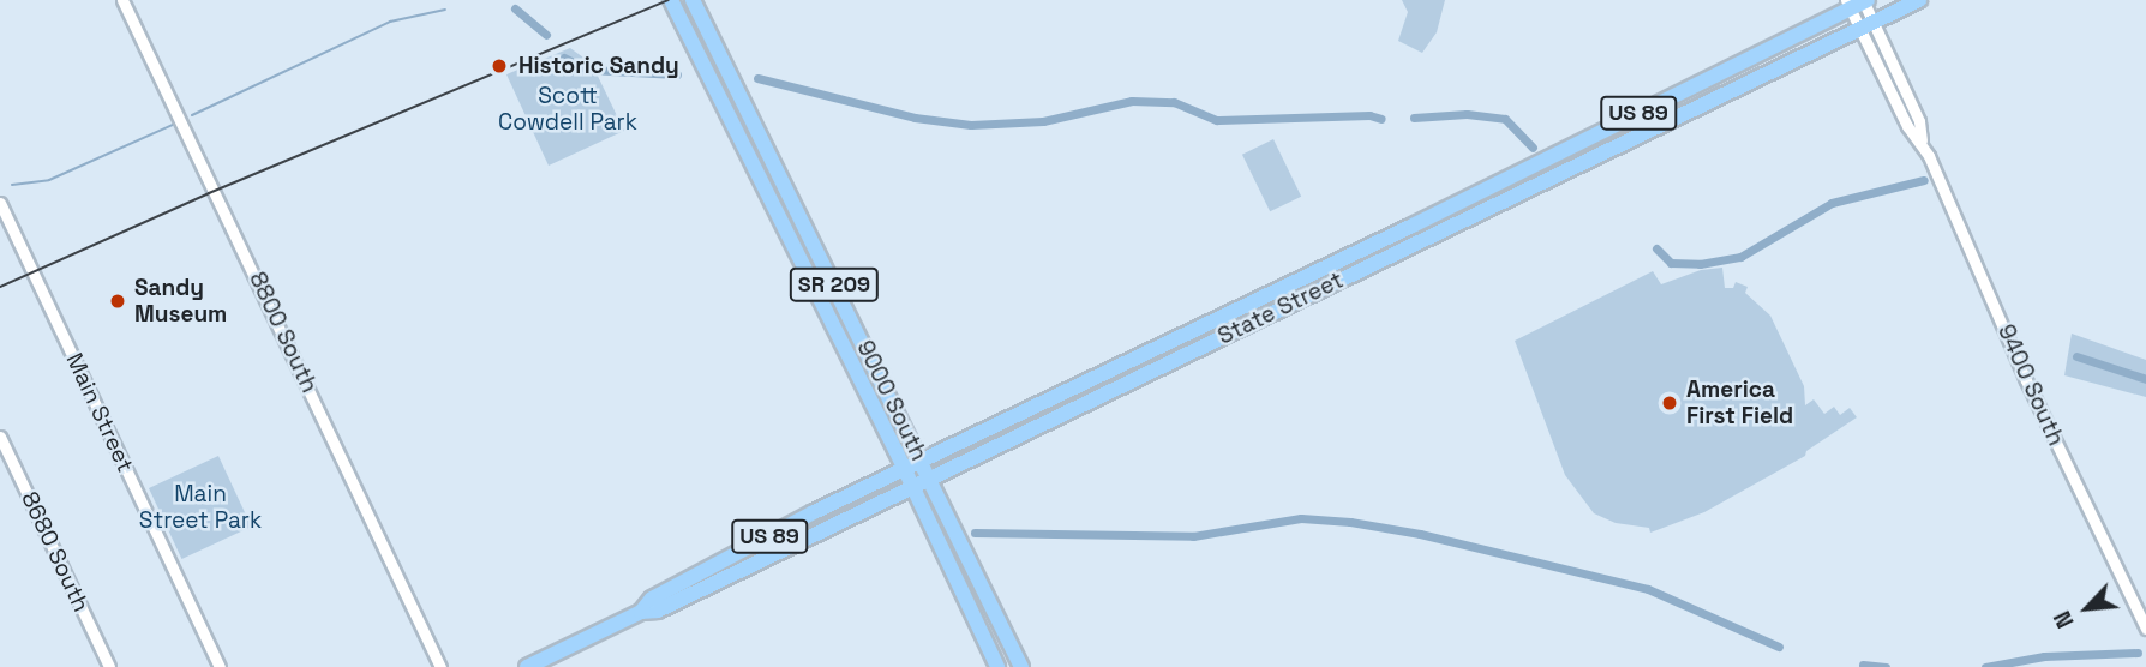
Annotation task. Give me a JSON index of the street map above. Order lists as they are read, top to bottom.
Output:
{
  "streets": {
    "main road": [
      "US 89",
      "SR 209",
      "State Street",
      "9000 South"
    ],
    "street": [
      "8800 South",
      "9400 South",
      "Main Street",
      "8680 South"
    ]
  },
  "crossings": [
    ["State Street", "9400 South"],
    ["State Street", "9000 South"]
  ],
  "parks": ["Scott Cowdell Park", "Main Street Park"],
  "places": ["Historic Sandy", "Sandy Museum", "America First Field"],
  "north": "bottom left"
}
